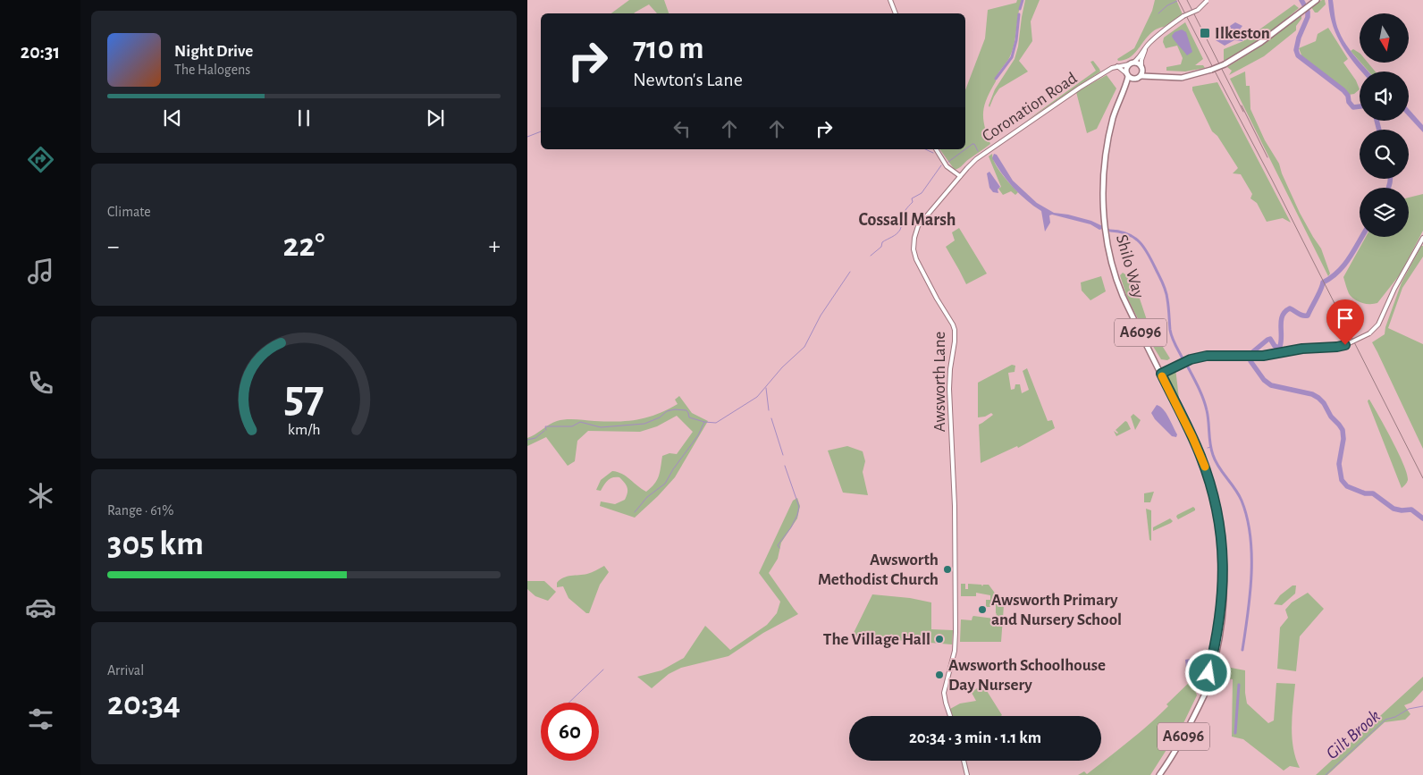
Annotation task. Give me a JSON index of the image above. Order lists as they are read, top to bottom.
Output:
{
  "streets": {
    "main road": ["Shilo Way", "A6096"],
    "street": ["Coronation Road", "Awsworth Lane"]
  },
  "crossings": [
    ["Coronation Road", "Shilo Way"],
    ["Coronation Road", "Awsworth Lane"]
  ],
  "districts": ["Cossall Marsh"],
  "water": ["Gilt Brook"],
  "places": {
    "transit": ["Ilkeston"],
    "other": [
      "Awsworth Methodist Church",
      "Awsworth Primary and Nursery School",
      "The Village Hall",
      "Awsworth Schoolhouse Day Nursery"
    ]
  },
  "north": "bottom",
  "page": {
    "tabs": "20:31",
    "turn": ["710 m", "Newton's Lane"],
    "song": ["Night Drive", "The Halogens"],
    "tile": [
      "Climate",
      ["Range · 61%", "305 km"],
      ["Arrival", "20:34"]
    ],
    "heat": ["−", "22°", "+"],
    "limit": "60",
    "trip": "20:34 · 3 min · 1.1 km",
    "gauge": ["57", "km/h"]
  }
}
